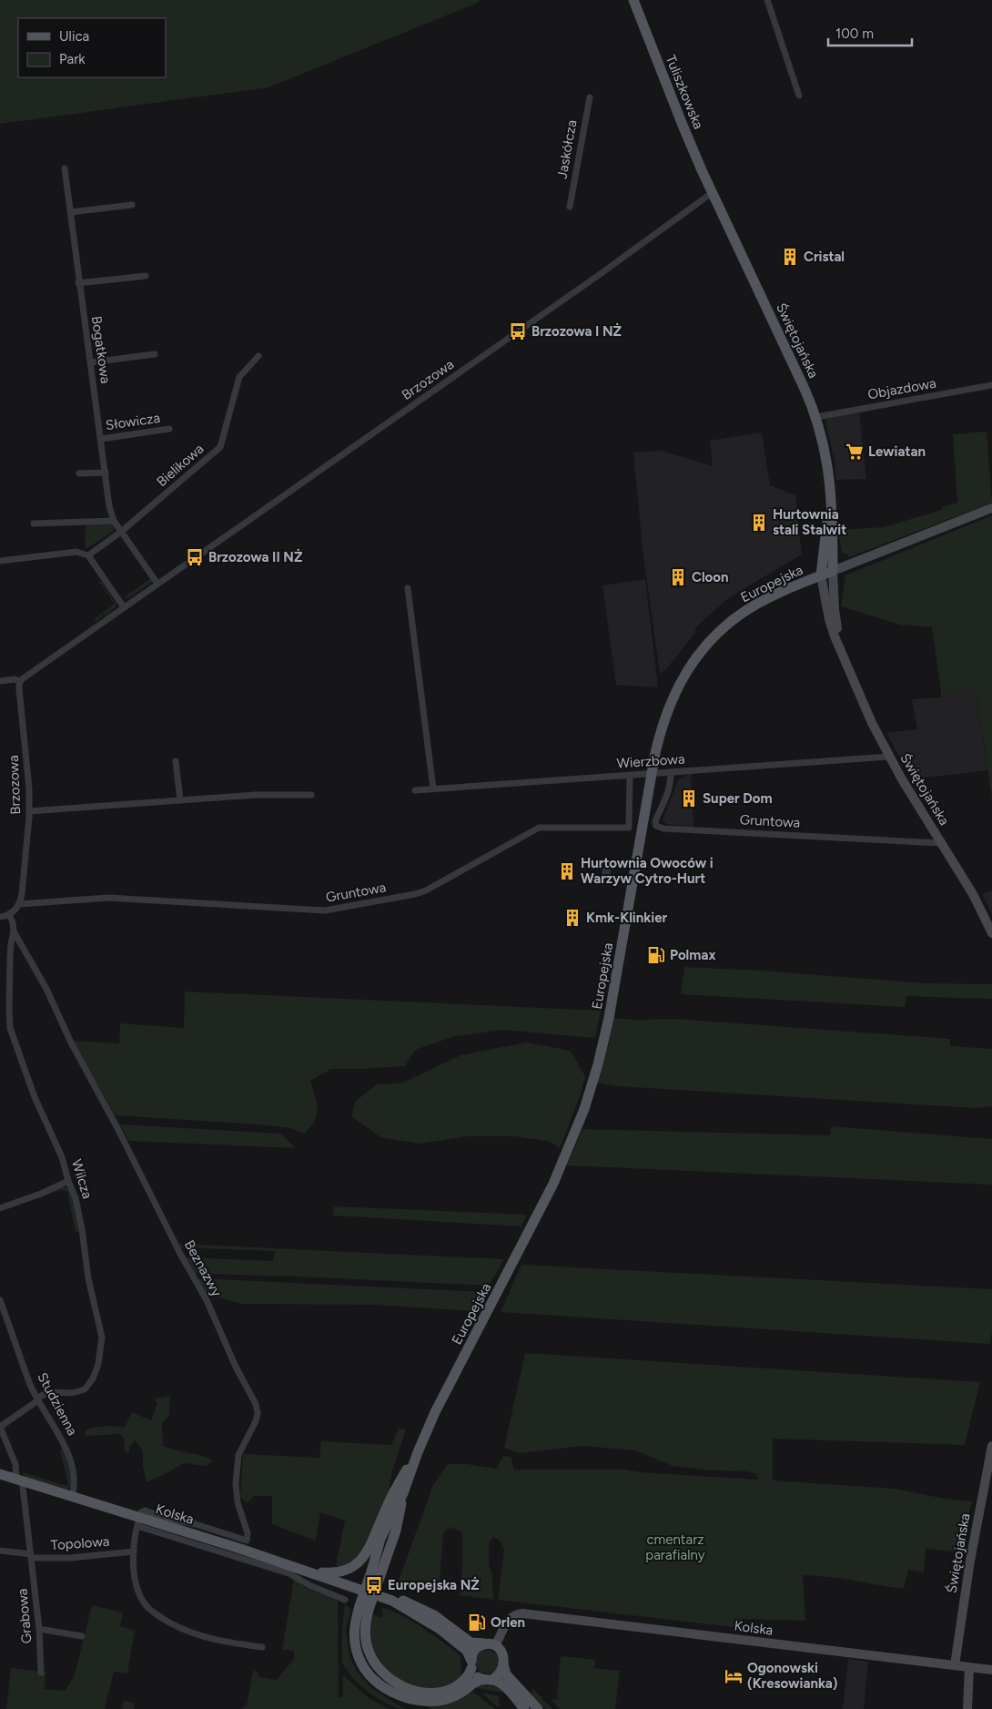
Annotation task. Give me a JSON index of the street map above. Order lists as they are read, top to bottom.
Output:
{
  "streets": {
    "main road": [
      "Tuliszkowska",
      "Świętojańska",
      "Europejska",
      "Kolska"
    ],
    "street": [
      "Jaskółcza",
      "Bogatkowa",
      "Brzozowa",
      "Objazdowa",
      "Słowicza",
      "Bielikowa",
      "Wierzbowa",
      "Gruntowa",
      "Wilcza",
      "Beznazwy",
      "Studzienna",
      "Topolowa",
      "Grabowa"
    ]
  },
  "crossings": [
    ["Tuliszkowska", "Świętojańska"],
    ["Tuliszkowska", "Brzozowa"],
    ["Świętojańska", "Brzozowa"],
    ["Świętojańska", "Objazdowa"],
    ["Świętojańska", "Europejska"],
    ["Świętojańska", "Wierzbowa"],
    ["Świętojańska", "Gruntowa"],
    ["Świętojańska", "Kolska"],
    ["Bogatkowa", "Słowicza"],
    ["Bogatkowa", "Bielikowa"],
    ["Brzozowa", "Gruntowa"],
    ["Europejska", "Wierzbowa"],
    ["Europejska", "Kolska"],
    ["Wierzbowa", "Gruntowa"],
    ["Wilcza", "Beznazwy"],
    ["Wilcza", "Studzienna"],
    ["Wilcza", "Topolowa"],
    ["Beznazwy", "Kolska"],
    ["Studzienna", "Kolska"],
    ["Kolska", "Topolowa"],
    ["Topolowa", "Grabowa"]
  ],
  "parks": ["cmentarz parafialny"],
  "places": {
    "building": [
      "Cristal",
      "Hurtownia stali Stalwit",
      "Cloon",
      "Super Dom",
      "Hurtownia Owoców i Warzyw Cytro-Hurt",
      "Kmk-Klinkier"
    ],
    "bus stop": ["Brzozowa I NŻ", "Brzozowa II NŻ", "Europejska NŻ"],
    "supermarket": ["Lewiatan"],
    "fuel station": ["Polmax", "Orlen"],
    "hotel": ["Ogonowski (Kresowianka)"]
  },
  "legend": ["Ulica", "Park"],
  "scale_bar": "100 m"
}
